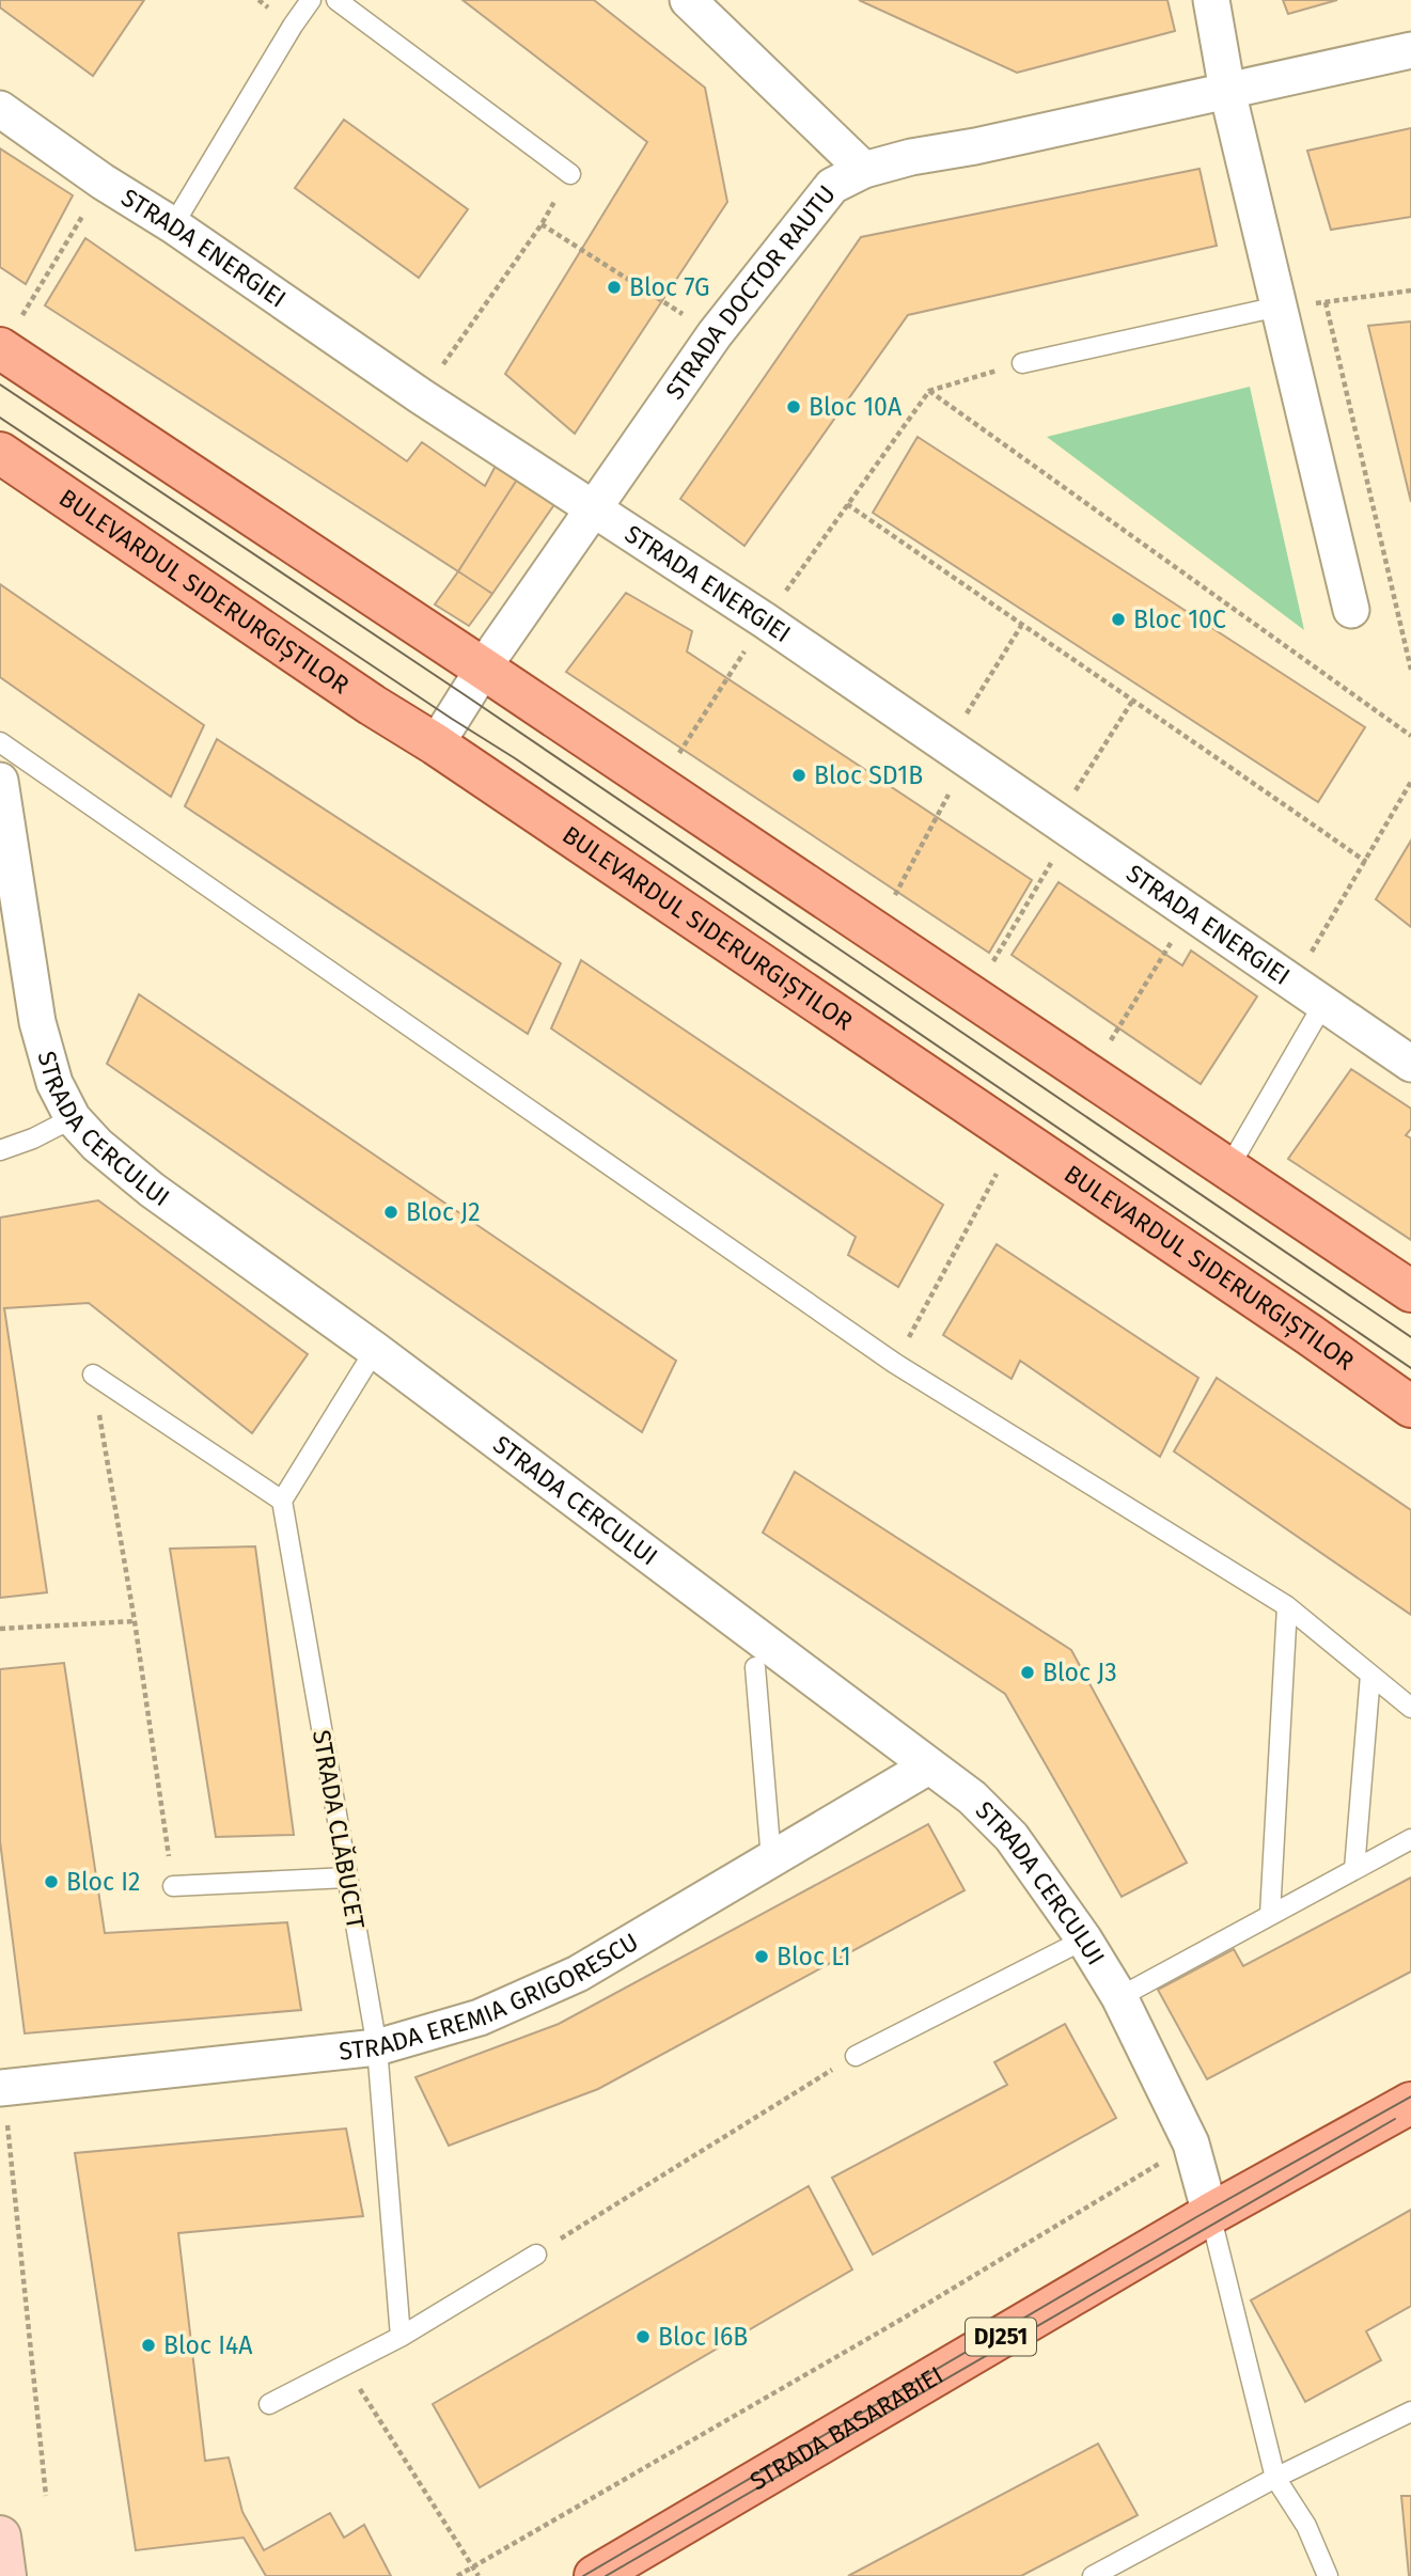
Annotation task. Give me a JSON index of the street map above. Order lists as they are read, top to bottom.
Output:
{
  "streets": {
    "main road": ["BULEVARDUL SIDERURGIȘTILOR", "DJ251", "STRADA BASARABIEI"],
    "street": [
      "STRADA ENERGIEI",
      "STRADA DOCTOR RAUTU",
      "STRADA CERCULUI",
      "STRADA EREMIA GRIGORESCU"
    ],
    "lane": ["STRADA CLĂBUCET"]
  },
  "crossings": [
    ["STRADA ENERGIEI", "STRADA DOCTOR RAUTU"],
    ["STRADA DOCTOR RAUTU", "BULEVARDUL SIDERURGIȘTILOR"],
    ["STRADA CERCULUI", "STRADA EREMIA GRIGORESCU"],
    ["STRADA CERCULUI", "STRADA BASARABIEI"],
    ["STRADA CLĂBUCET", "STRADA EREMIA GRIGORESCU"]
  ],
  "places": [
    "Bloc 7G",
    "Bloc 10A",
    "Bloc 10C",
    "Bloc SD1B",
    "Bloc J2",
    "Bloc J3",
    "Bloc I2",
    "Bloc L1",
    "Bloc I6B",
    "Bloc I4A"
  ]
}
